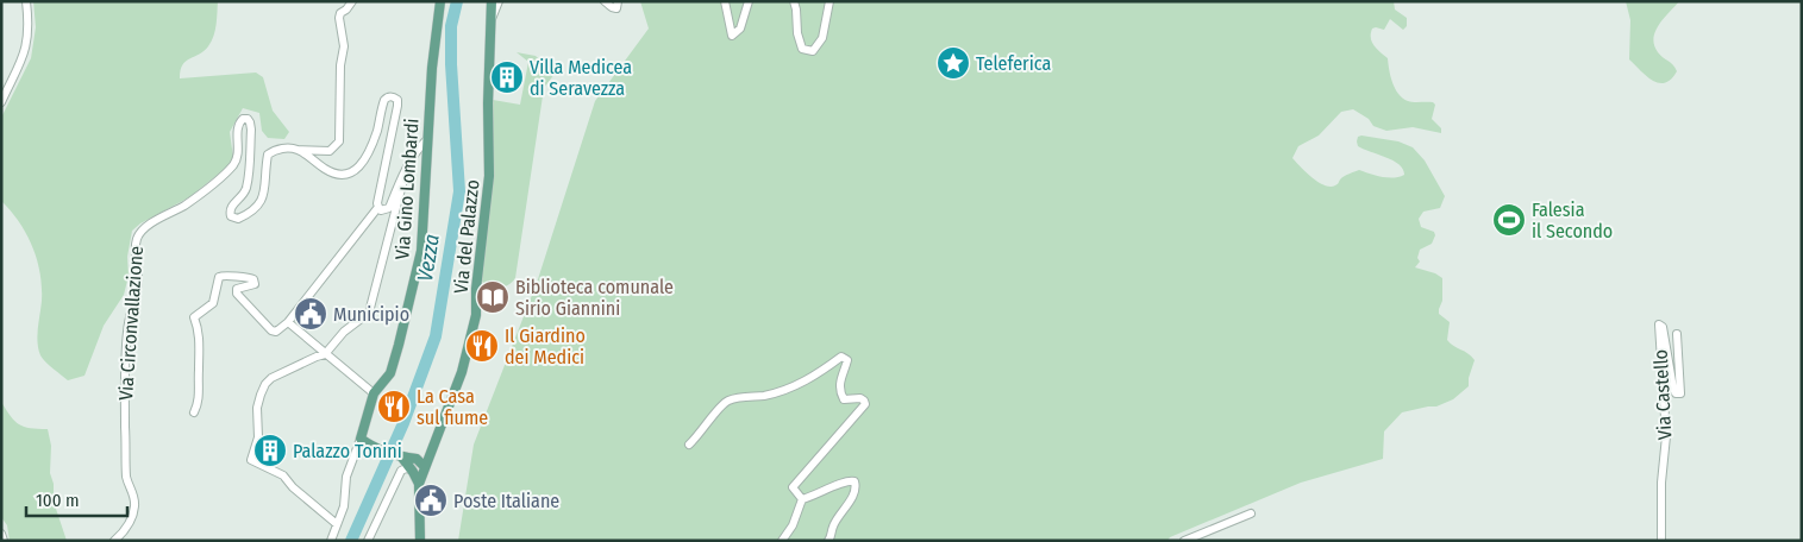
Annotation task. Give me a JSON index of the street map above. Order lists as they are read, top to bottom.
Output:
{
  "streets": {
    "main road": ["Via Gino Lombardi", "Via del Palazzo"],
    "street": ["Via Circonvallazione", "Via Castello"]
  },
  "water": ["Vezza"],
  "places": {
    "place": ["Teleferica"],
    "building": ["Villa Medicea di Seravezza", "Palazzo Tonini"],
    "sports": ["Falesia il Secondo"],
    "library": ["Biblioteca comunale Sirio Giannini"],
    "public building": ["Municipio", "Poste Italiane"],
    "restaurant": ["Il Giardino dei Medici", "La Casa sul fiume"]
  },
  "scale_bar": "100 m"
}
